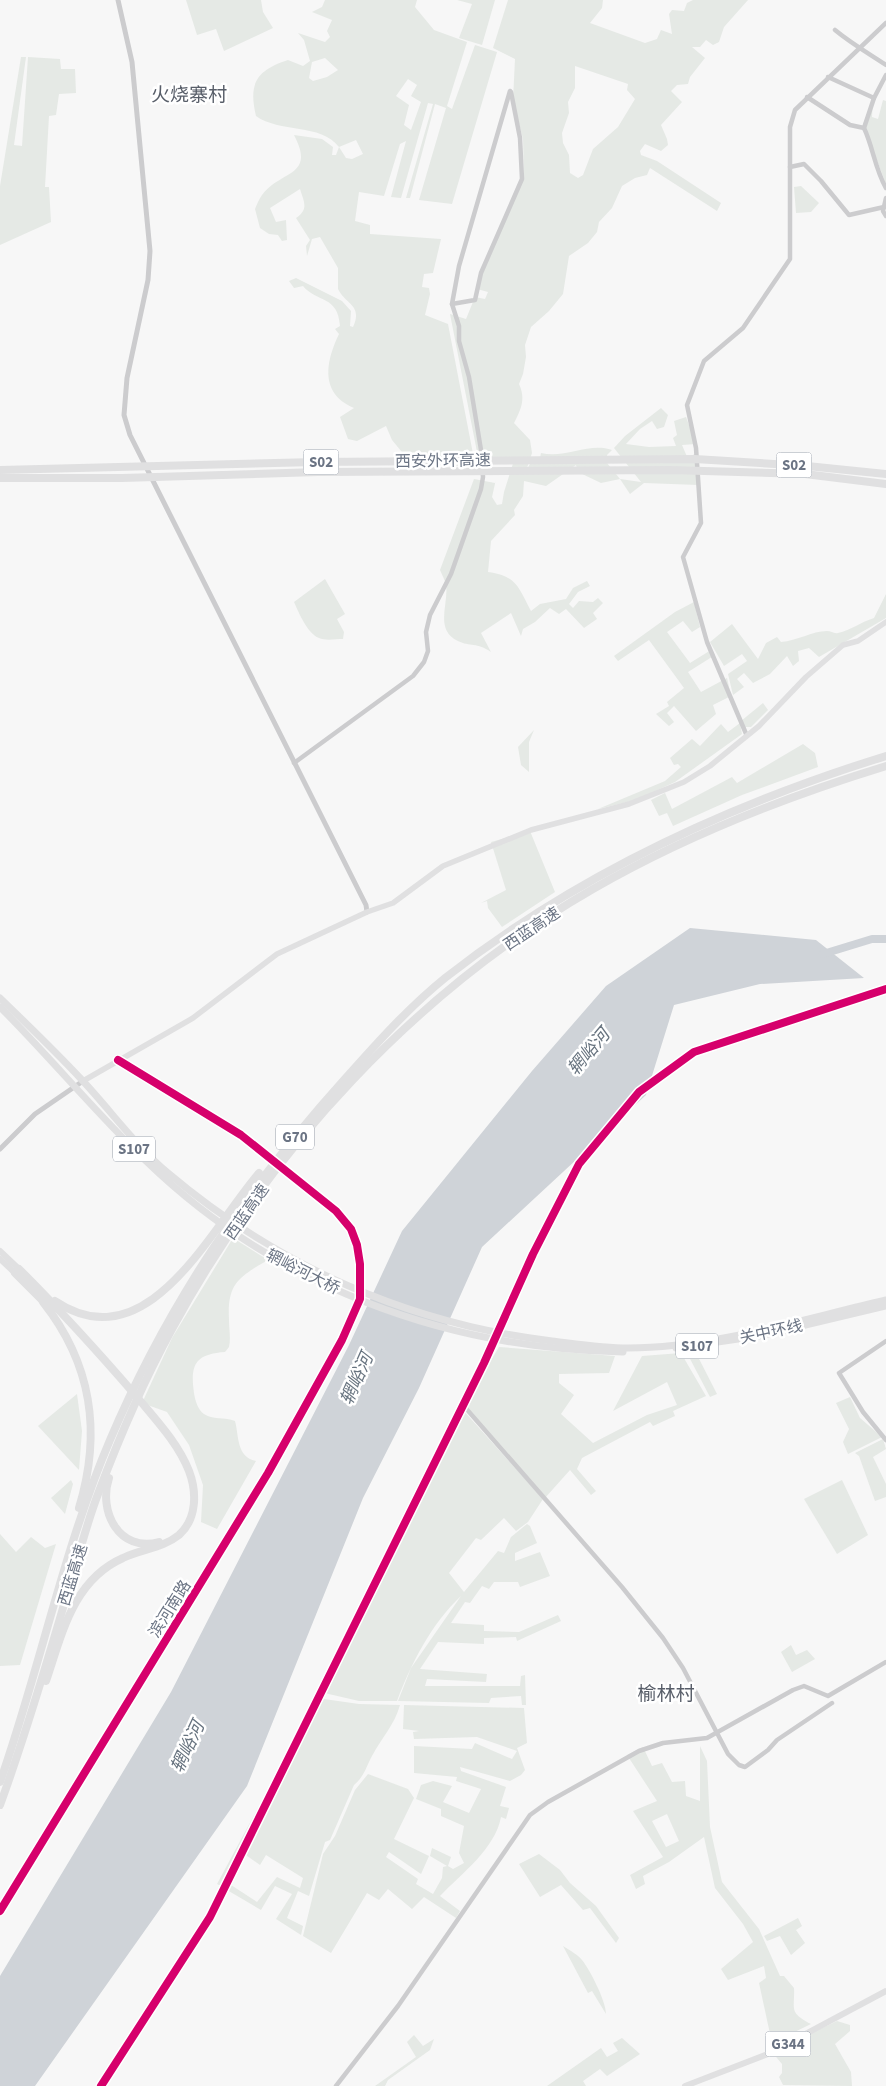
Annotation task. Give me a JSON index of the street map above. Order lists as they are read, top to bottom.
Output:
{
  "streets": {
    "highway": [
      "西安外环高速",
      "S02",
      "西蓝高速",
      "G70",
      "S107",
      "辋峪河大桥",
      "关中环线"
    ],
    "main road": ["G344"],
    "street": ["滨河南路"]
  },
  "crossings": [
    ["S107", "辋峪河大桥"],
    ["辋峪河大桥", "关中环线"]
  ],
  "districts": ["火烧寨村", "榆林村"],
  "water": ["辋峪河"]
}
